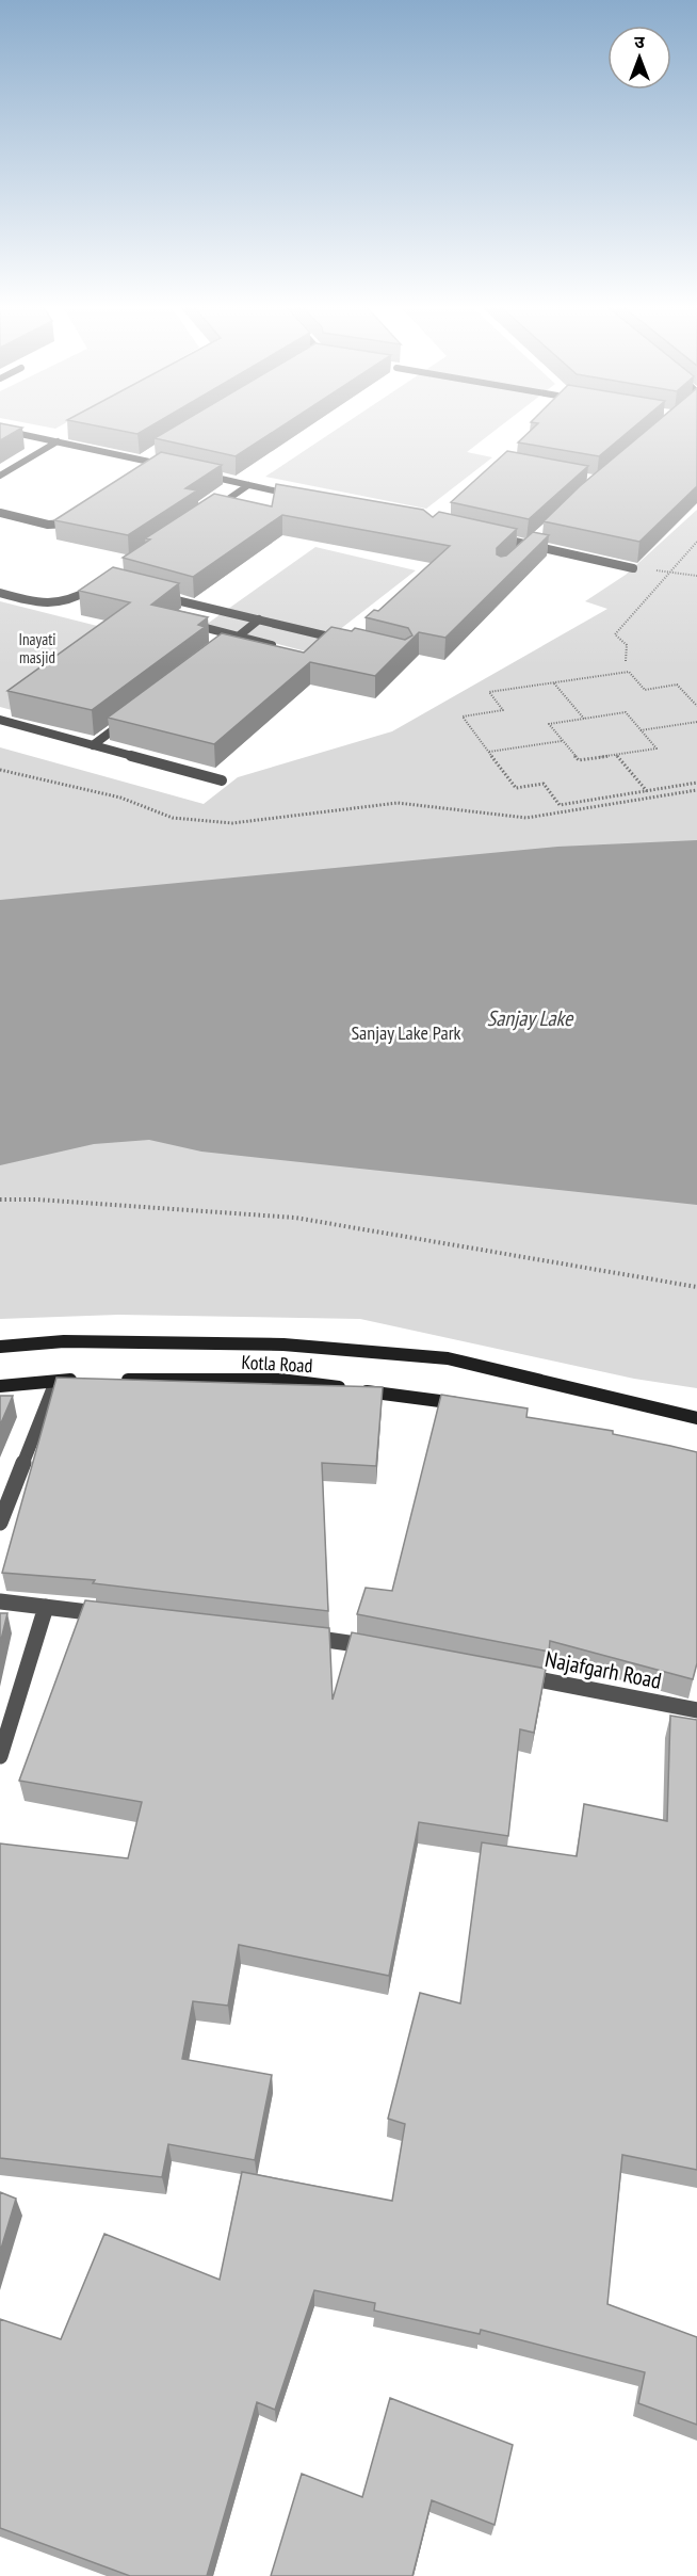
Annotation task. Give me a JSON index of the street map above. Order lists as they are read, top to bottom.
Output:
{
  "streets": {
    "main road": ["Kotla Road"],
    "street": ["Najafgarh Road"]
  },
  "water": ["Sanjay Lake"],
  "parks": ["Inayati masjid", "Sanjay Lake Park"],
  "north": "top"
}
